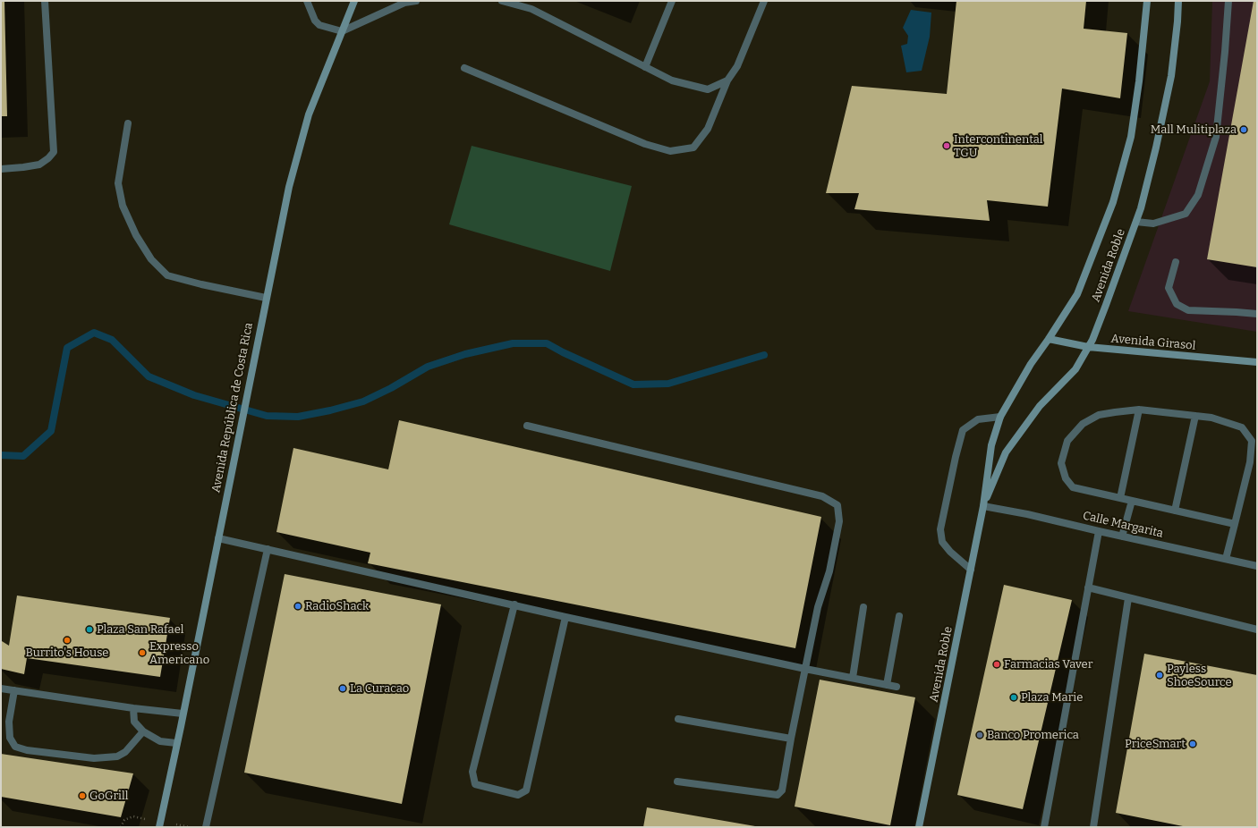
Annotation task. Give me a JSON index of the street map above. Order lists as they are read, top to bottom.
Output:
{
  "streets": {
    "main road": ["Avenida Roble", "Avenida Girasol", "Avenida República de Costa Rica"],
    "lane": ["Calle Margarita"]
  },
  "crossings": [
    ["Avenida Roble", "Avenida Girasol"],
    ["Avenida Roble", "Calle Margarita"]
  ],
  "places": [
    "Mall Mulitiplaza",
    "Intercontinental TGU",
    "RadioShack",
    "Plaza San Rafael",
    "Burrito's House",
    "Expresso Americano",
    "Farmacias Vaver",
    "Payless ShoeSource",
    "La Curacao",
    "Plaza Marie",
    "Banco Promerica",
    "PriceSmart",
    "GoGrill"
  ]
}
